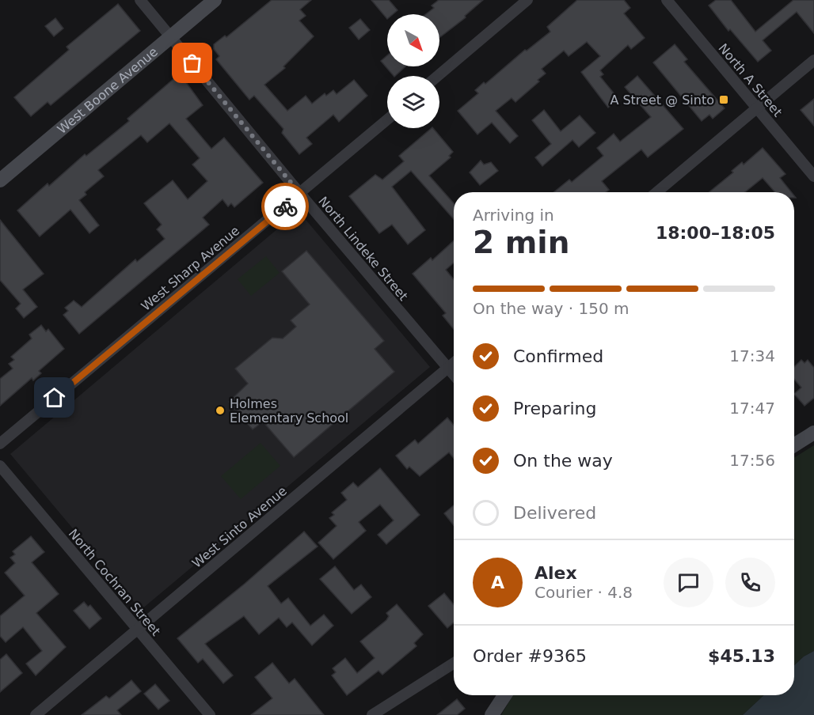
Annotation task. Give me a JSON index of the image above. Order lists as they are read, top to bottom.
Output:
{
  "streets": {
    "main road": ["West Boone Avenue"],
    "street": [
      "North A Street",
      "North Lindeke Street",
      "West Sharp Avenue",
      "West Sinto Avenue",
      "North Cochran Street"
    ]
  },
  "crossings": [
    ["West Boone Avenue", "North Lindeke Street"],
    ["North Lindeke Street", "West Sharp Avenue"],
    ["North Lindeke Street", "West Sinto Avenue"],
    ["West Sinto Avenue", "North Cochran Street"]
  ],
  "places": {
    "transit": ["A Street @ Sinto"],
    "other": ["Holmes Elementary School"]
  },
  "north": "bottom right",
  "page": {
    "heading": ["2 min", "Arriving in", "18:00–18:05"],
    "panel": [
      "Alex",
      "Courier · 4.8",
      "Order #9365",
      "$45.13"
    ],
    "bar": "On the way · 150 m",
    "list": [
      ["Confirmed", "17:34"],
      ["Preparing", "17:47"],
      ["On the way", "17:56"],
      "Delivered"
    ],
    "round": "A"
  }
}
